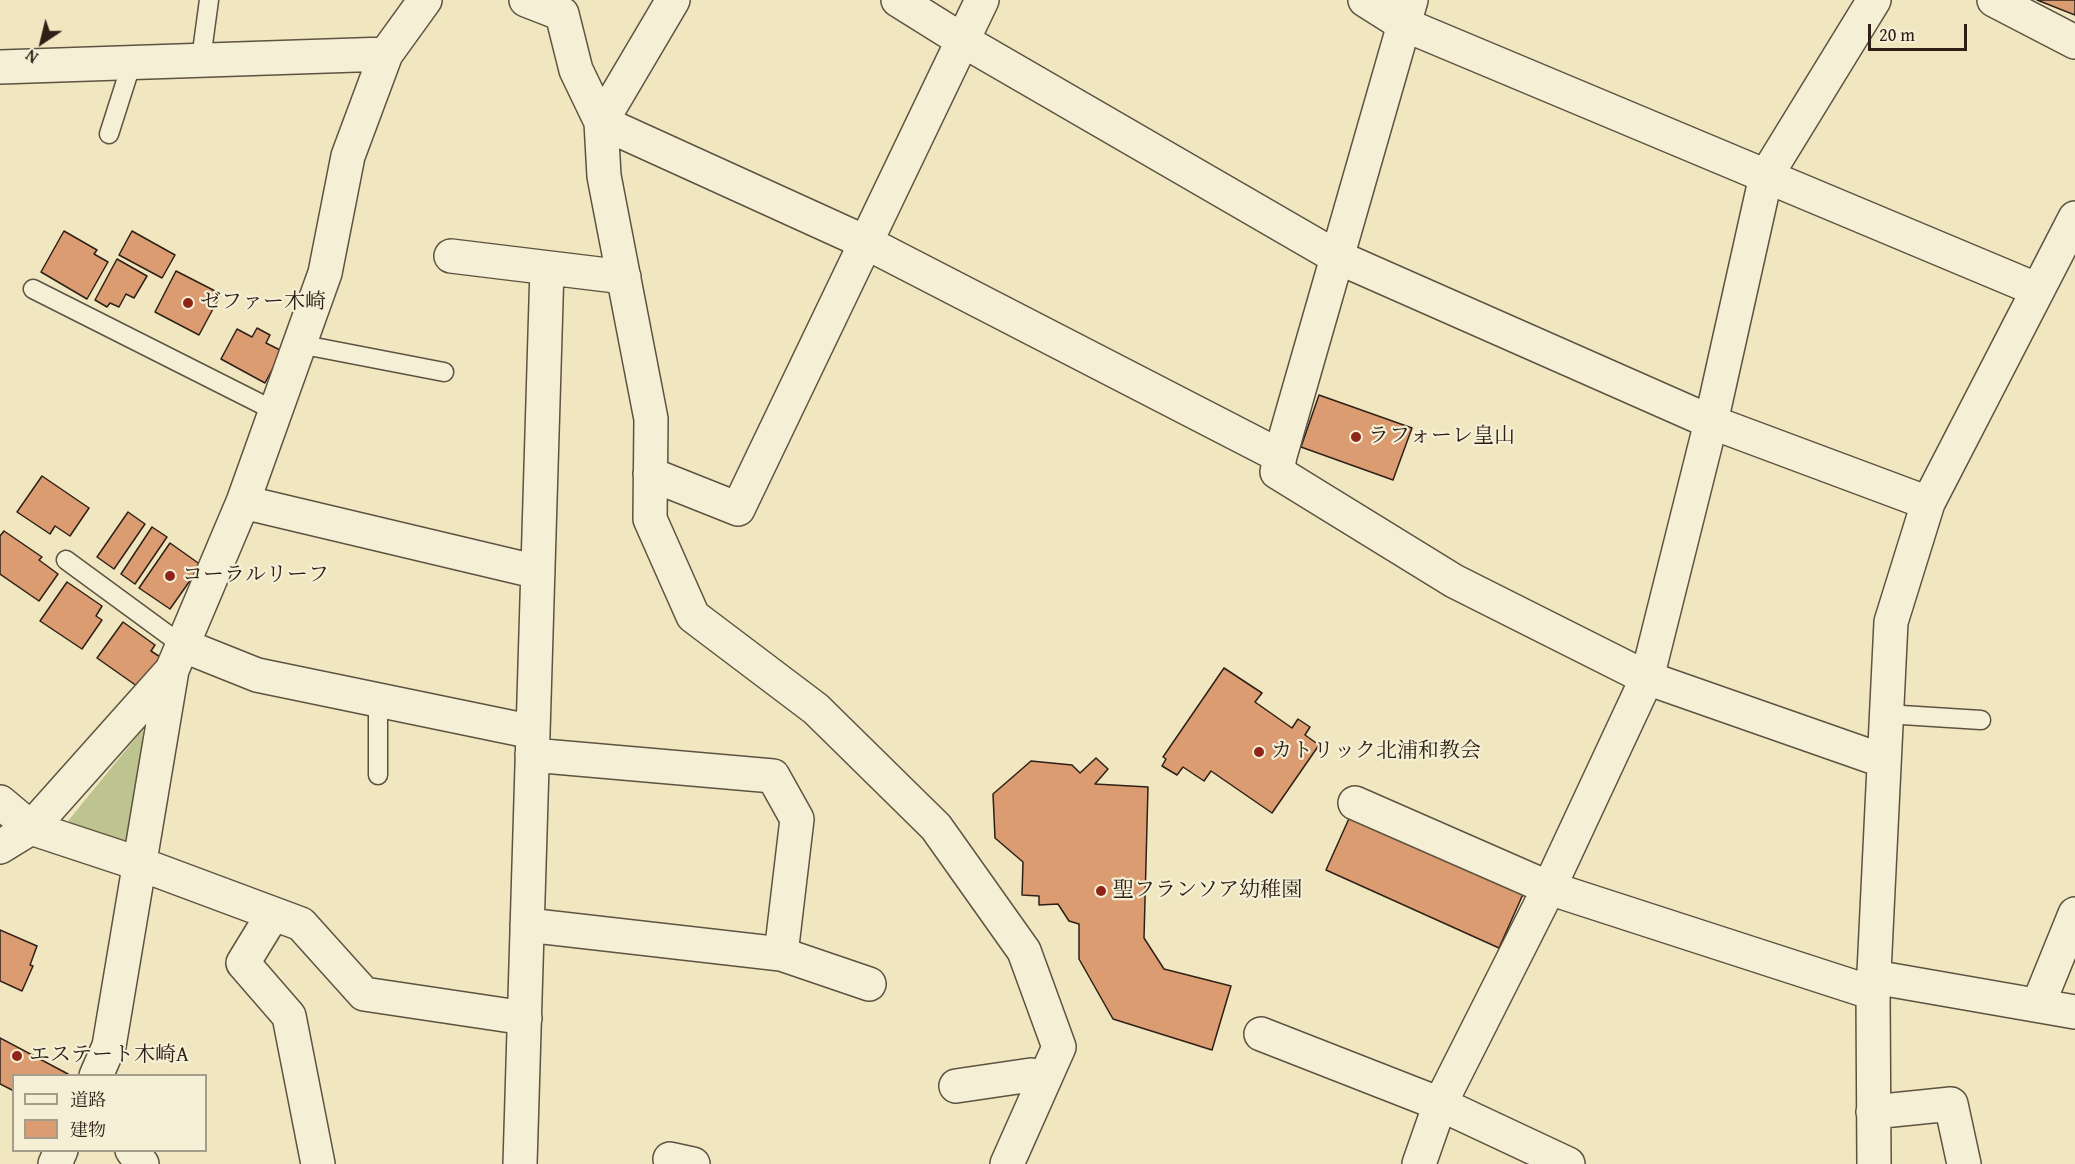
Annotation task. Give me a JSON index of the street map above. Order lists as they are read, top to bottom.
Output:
{
  "places": [
    "ゼファー木崎",
    "ラフォーレ皇山",
    "コーラルリーフ",
    "カトリック北浦和教会",
    "聖フランソア幼稚園",
    "エステート木崎A"
  ],
  "legend": ["道路", "建物"],
  "scale_bar": "20 m",
  "north": "bottom left"
}
